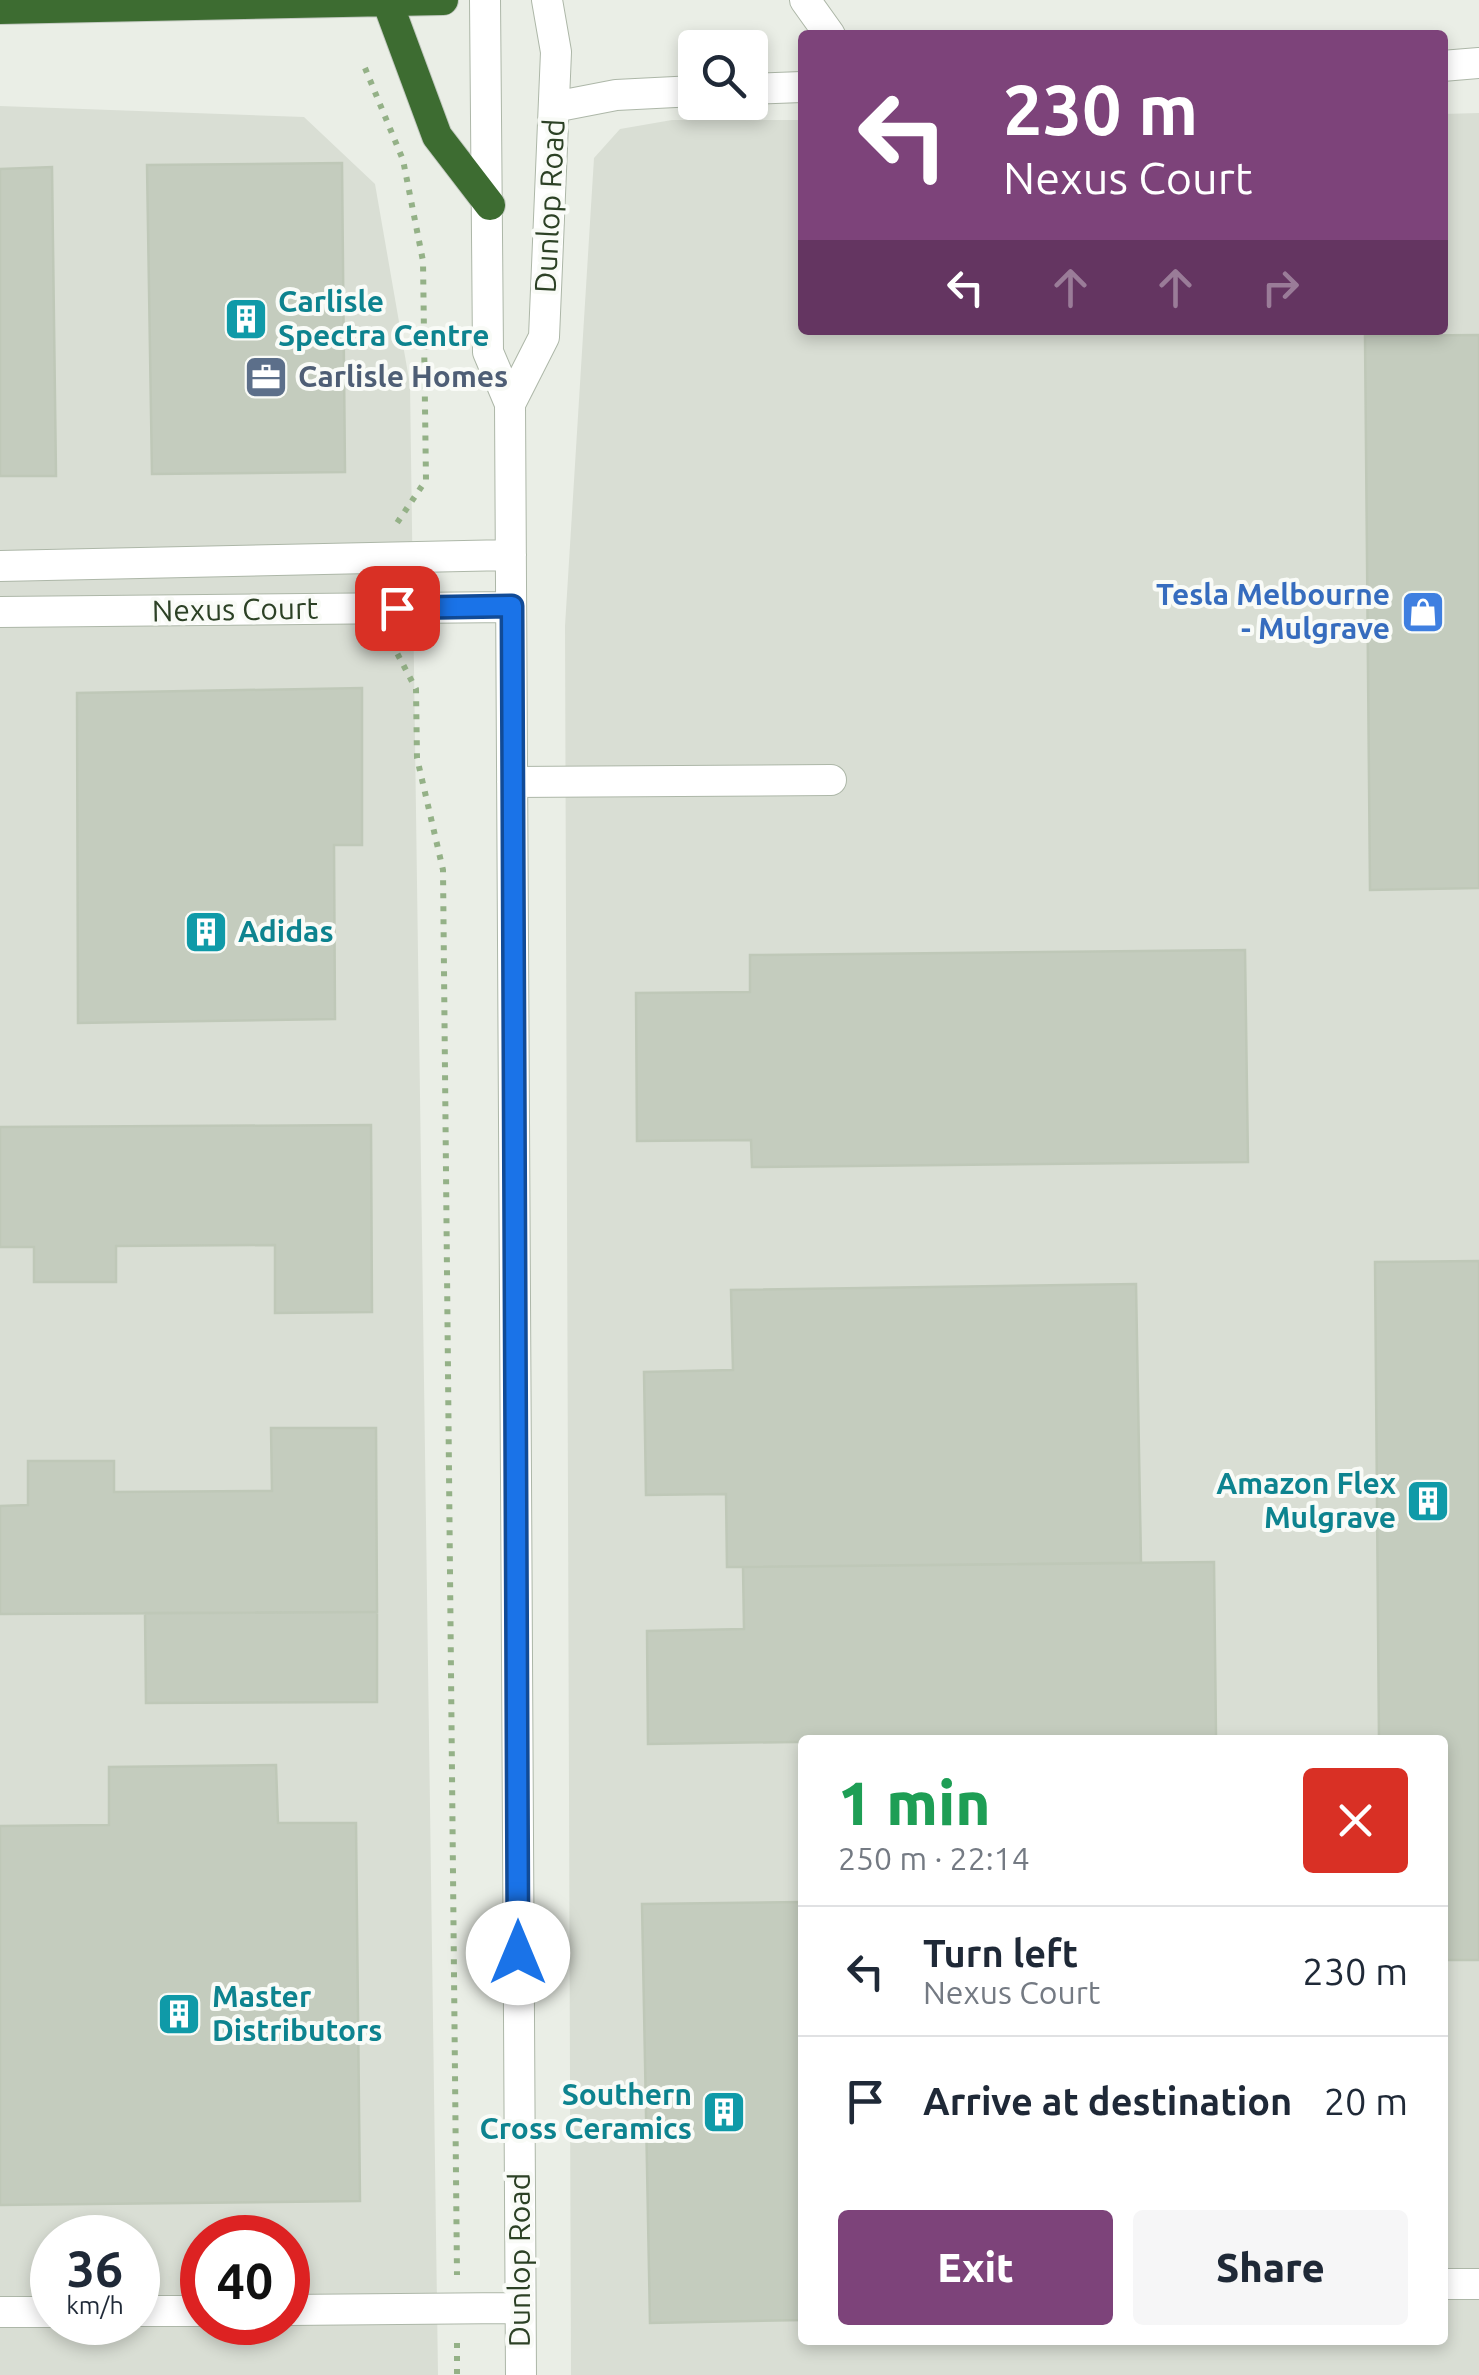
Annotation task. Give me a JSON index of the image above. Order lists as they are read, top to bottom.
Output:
{
  "streets": {
    "street": ["Dunlop Road", "Nexus Court"]
  },
  "crossings": [
    ["Dunlop Road", "Nexus Court"]
  ],
  "places": {
    "building": [
      "Carlisle Spectra Centre",
      "Adidas",
      "Amazon Flex Mulgrave",
      "Master Distributors",
      "Southern Cross Ceramics"
    ],
    "office": ["Carlisle Homes"],
    "shop": ["Tesla Melbourne - Mulgrave"]
  },
  "page": {
    "turn": ["230 m", "Nexus Court"],
    "heading": ["1 min", "250 m · 22:14"],
    "list": [
      {
        "name": "Turn left",
        "note": "Nexus Court",
        "value": "230 m"
      },
      {
        "name": "Arrive at destination",
        "value": "20 m"
      }
    ],
    "buttons": ["Exit", "Share"],
    "speed": "36 km/h",
    "limit": "40"
  }
}
